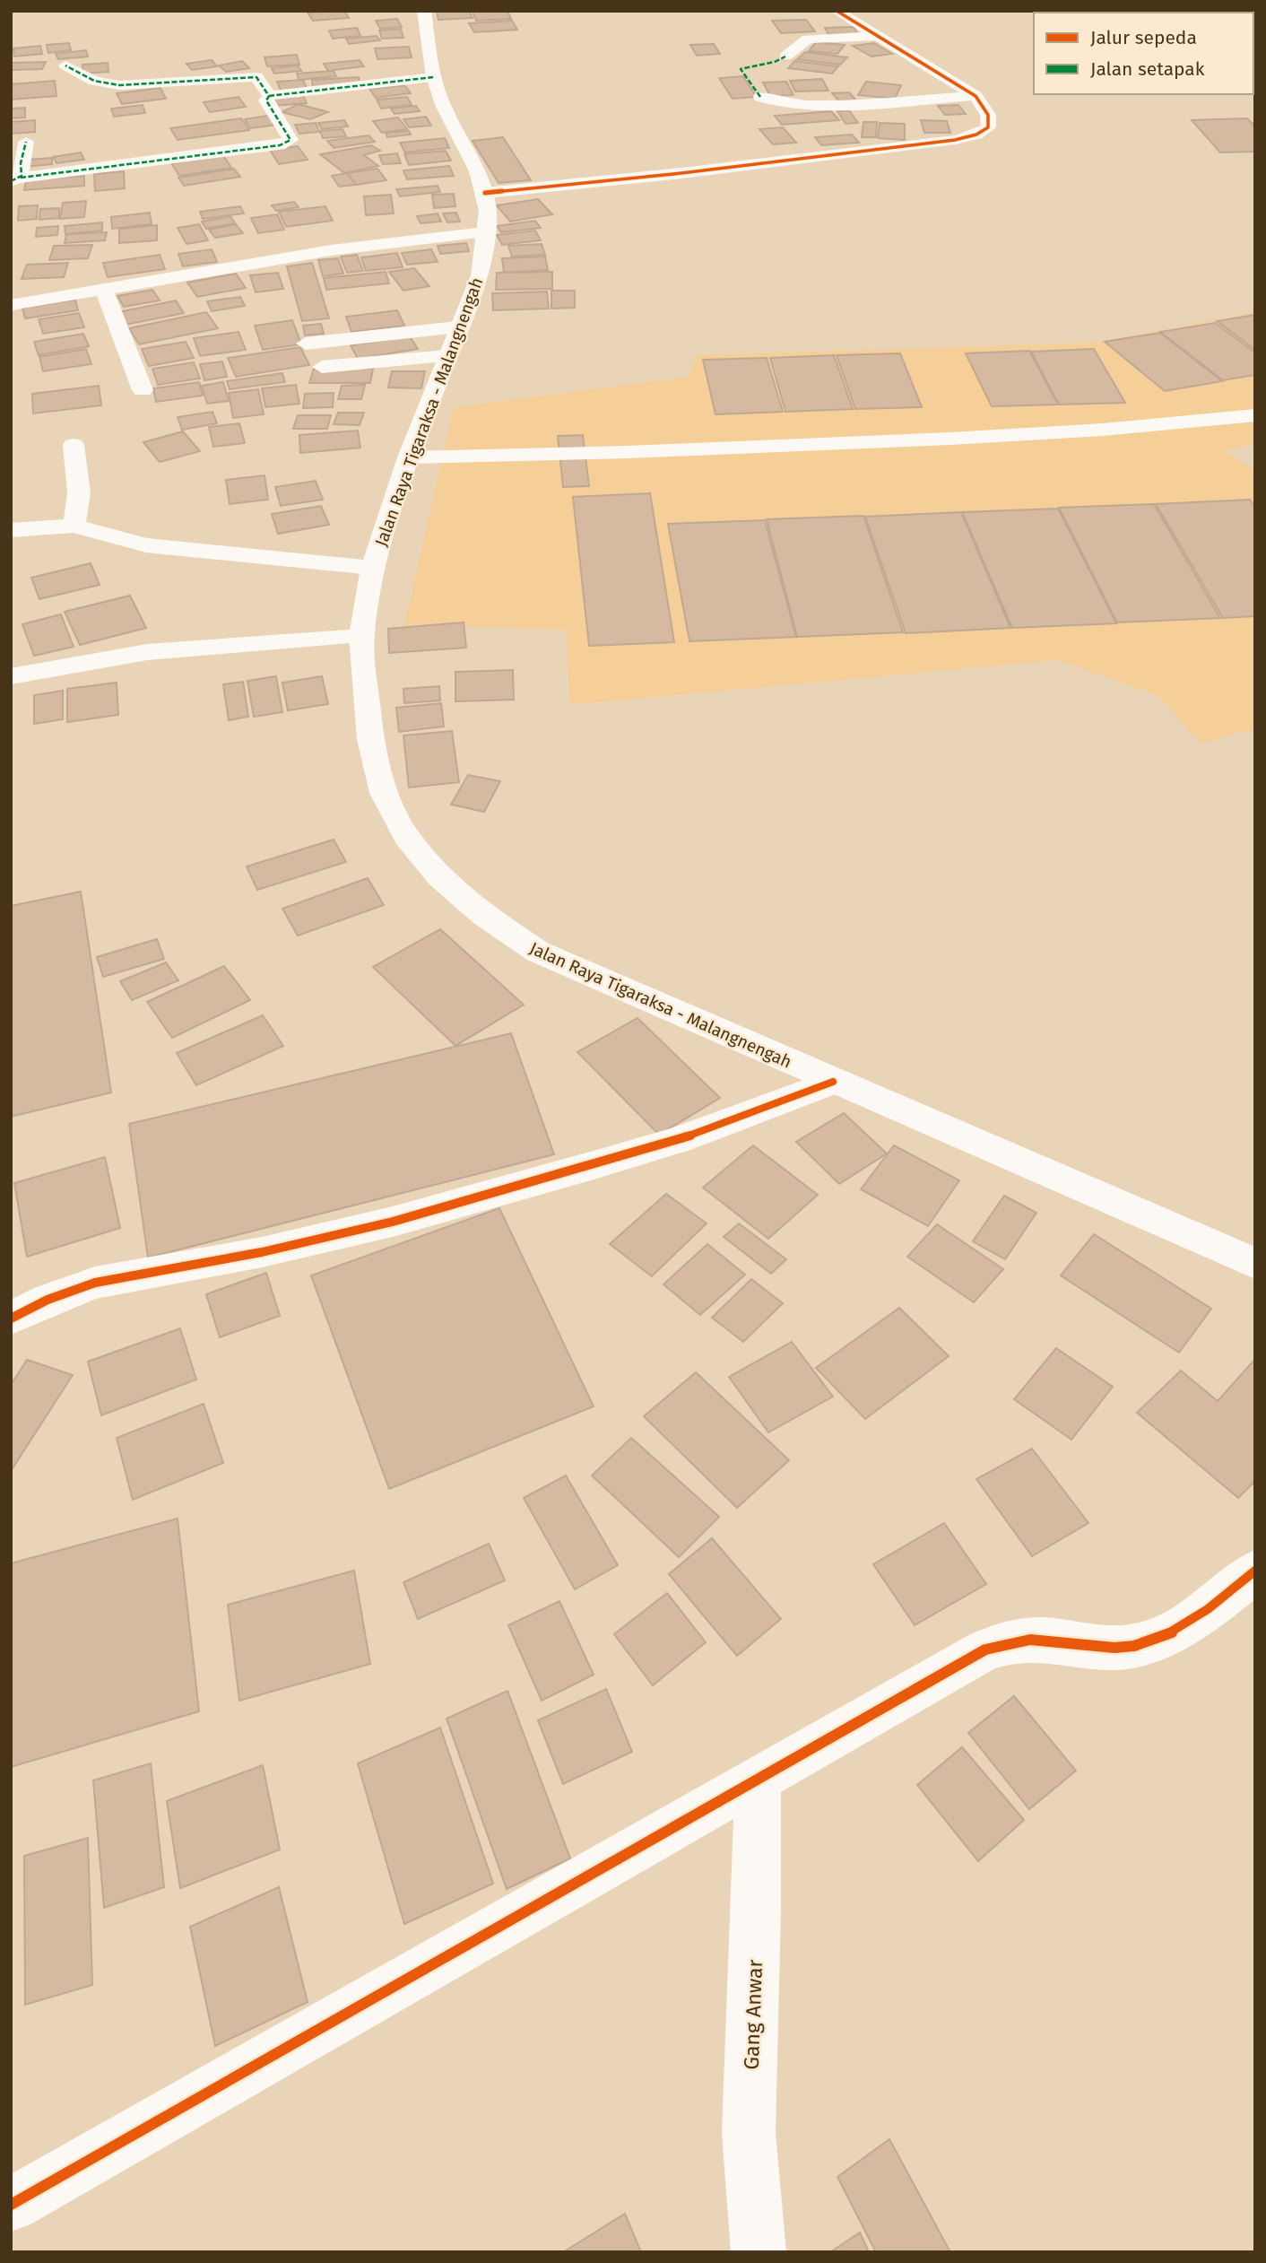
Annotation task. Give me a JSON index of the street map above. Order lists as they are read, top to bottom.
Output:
{
  "streets": {
    "street": ["Jalan Raya Tigaraksa - Malangnengah", "Gang Anwar"]
  },
  "legend": ["Jalur sepeda", "Jalan setapak"]
}
